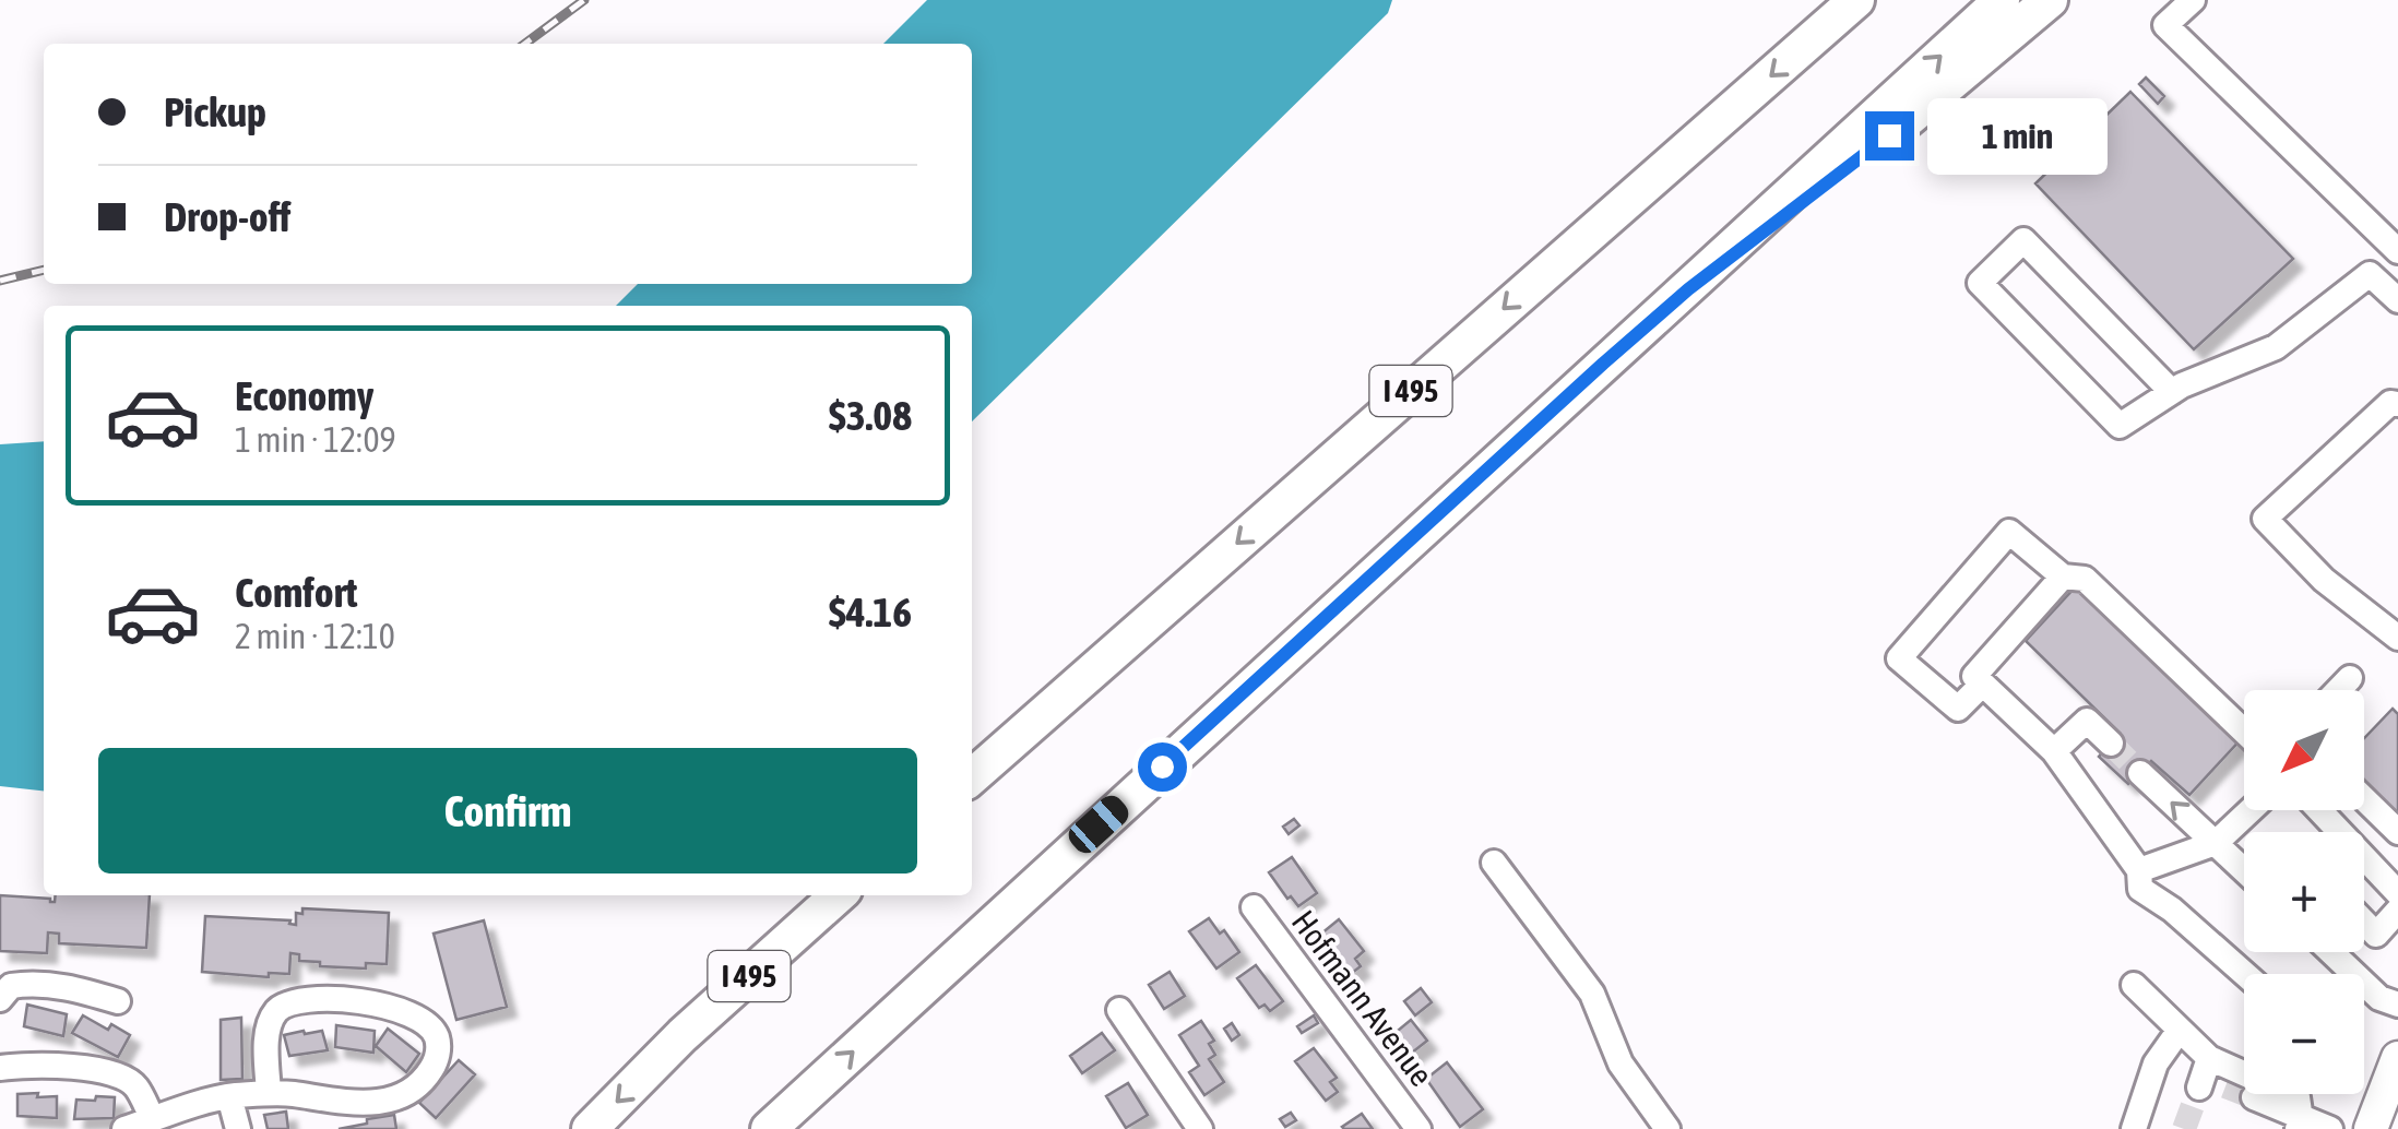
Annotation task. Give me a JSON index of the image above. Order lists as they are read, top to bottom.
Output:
{
  "streets": {
    "highway": ["I 495"],
    "street": ["Hofmann Avenue"]
  },
  "north": "bottom left",
  "page": {
    "banner": ["Pickup", "Drop-off"],
    "bubble": "1 min",
    "list": [
      {
        "name": "Economy",
        "note": "1 min · 12:09",
        "value": "$3.08"
      },
      {
        "name": "Comfort",
        "note": "2 min · 12:10",
        "value": "$4.16"
      }
    ],
    "map_buttons": ["+", "−"],
    "buttons": "Confirm"
  }
}
